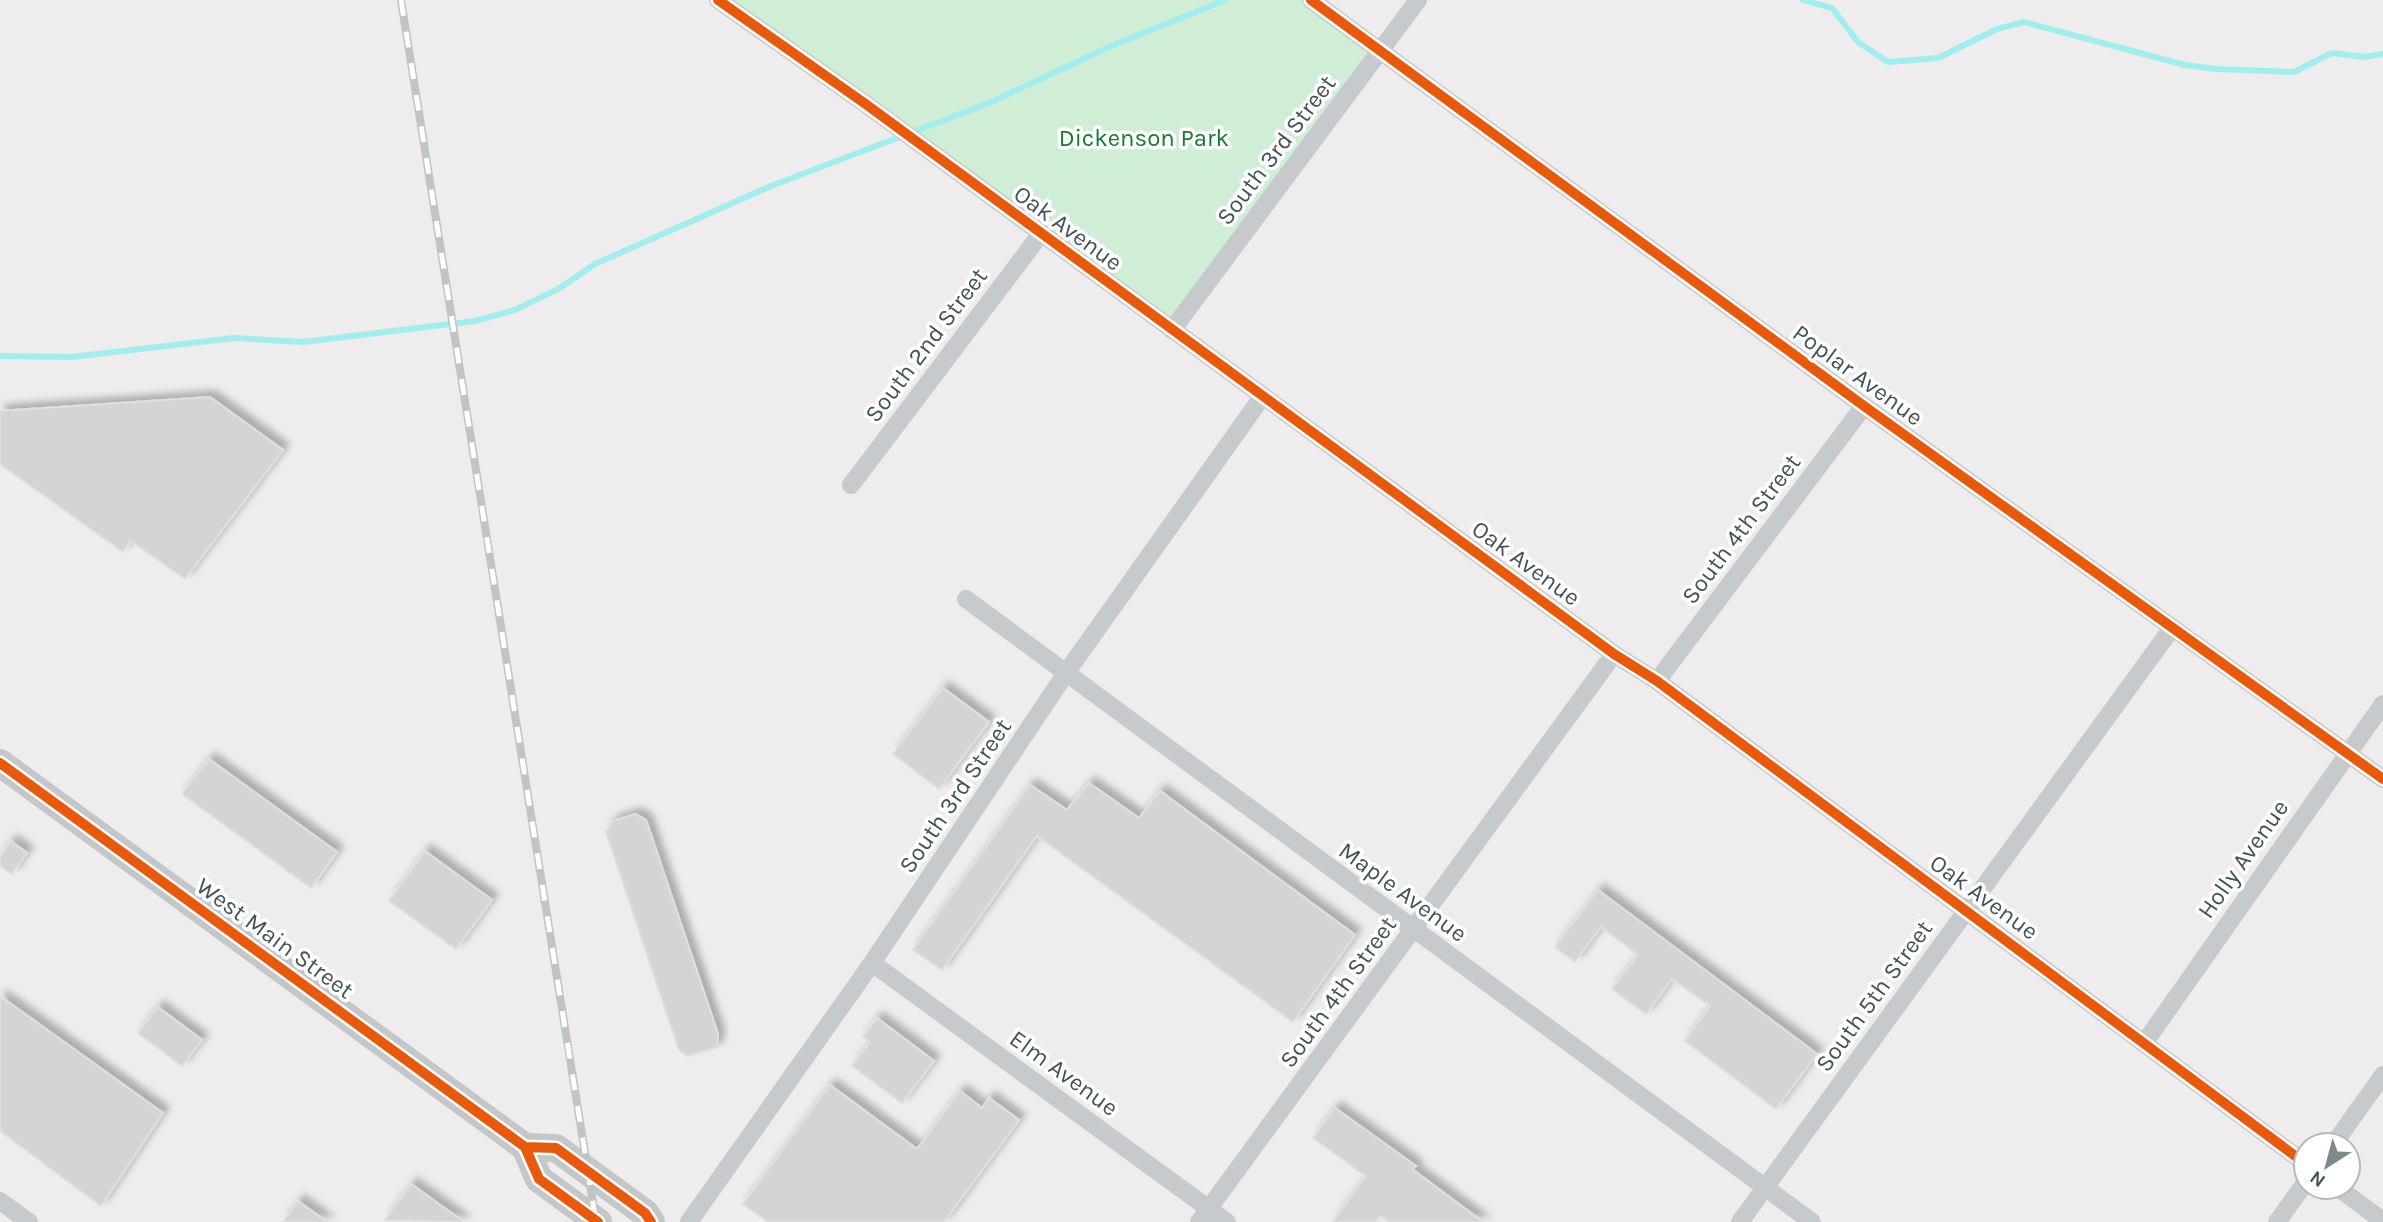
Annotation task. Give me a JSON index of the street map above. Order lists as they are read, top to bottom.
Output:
{
  "streets": {
    "main road": ["West Main Street"],
    "street": [
      "South 3rd Street",
      "Oak Avenue",
      "South 2nd Street",
      "Poplar Avenue",
      "South 4th Street",
      "Holly Avenue",
      "Maple Avenue",
      "South 5th Street",
      "Elm Avenue"
    ]
  },
  "crossings": [
    ["South 3rd Street", "Oak Avenue"],
    ["South 3rd Street", "Poplar Avenue"],
    ["South 3rd Street", "Maple Avenue"],
    ["South 3rd Street", "Elm Avenue"],
    ["Oak Avenue", "South 2nd Street"],
    ["Oak Avenue", "South 4th Street"],
    ["Oak Avenue", "Holly Avenue"],
    ["Oak Avenue", "South 5th Street"],
    ["Poplar Avenue", "South 4th Street"],
    ["Poplar Avenue", "Holly Avenue"],
    ["Poplar Avenue", "South 5th Street"],
    ["South 4th Street", "Maple Avenue"],
    ["South 4th Street", "Elm Avenue"],
    ["Maple Avenue", "South 5th Street"]
  ],
  "parks": ["Dickenson Park"],
  "north": "bottom left"
}
